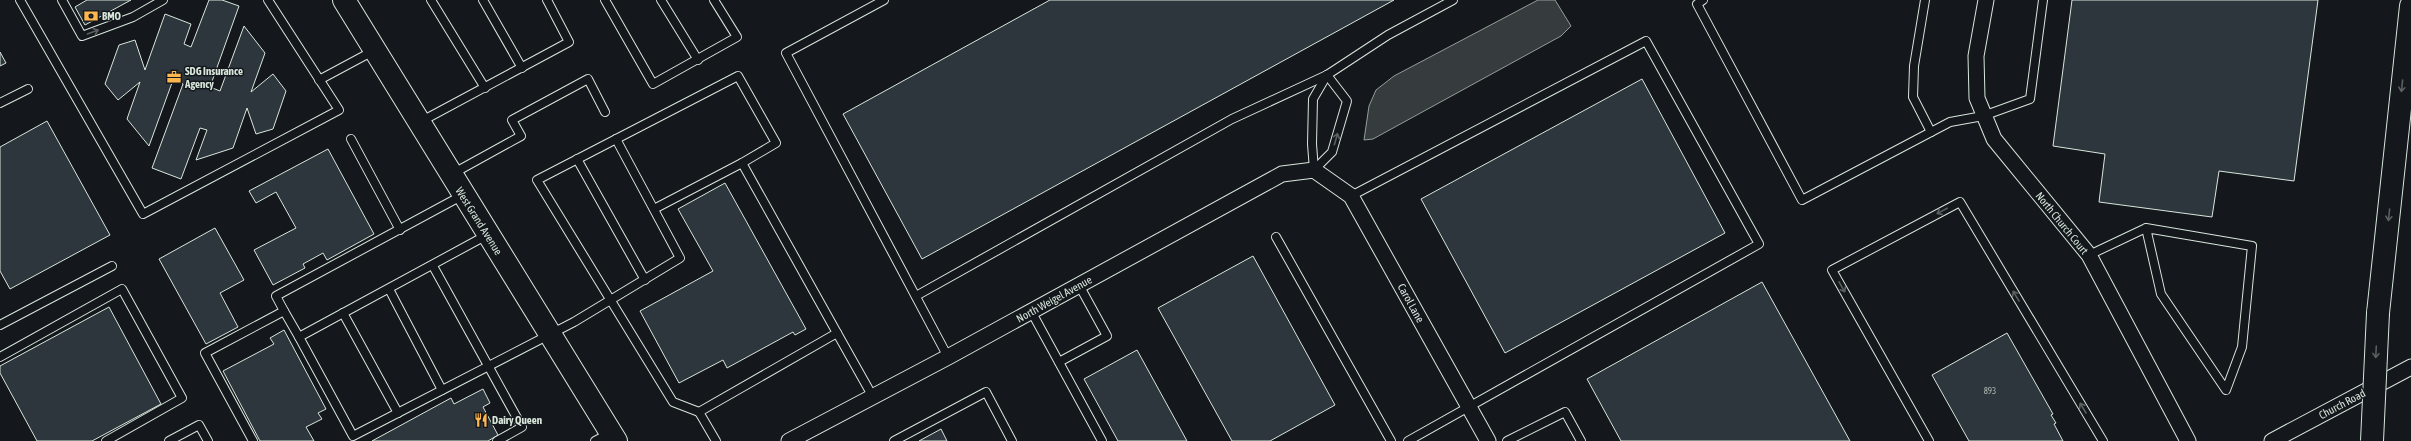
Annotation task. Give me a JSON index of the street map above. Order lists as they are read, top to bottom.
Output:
{
  "streets": {
    "main road": ["West Grand Avenue"],
    "street": [
      "North Church Court",
      "North Weigel Avenue",
      "Carol Lane",
      "Church Road"
    ]
  },
  "crossings": [
    ["North Weigel Avenue", "Carol Lane"]
  ],
  "places": {
    "bank": ["BMO"],
    "office": ["SDG Insurance Agency"],
    "restaurant": ["Dairy Queen"]
  },
  "house_numbers": ["893"]
}
